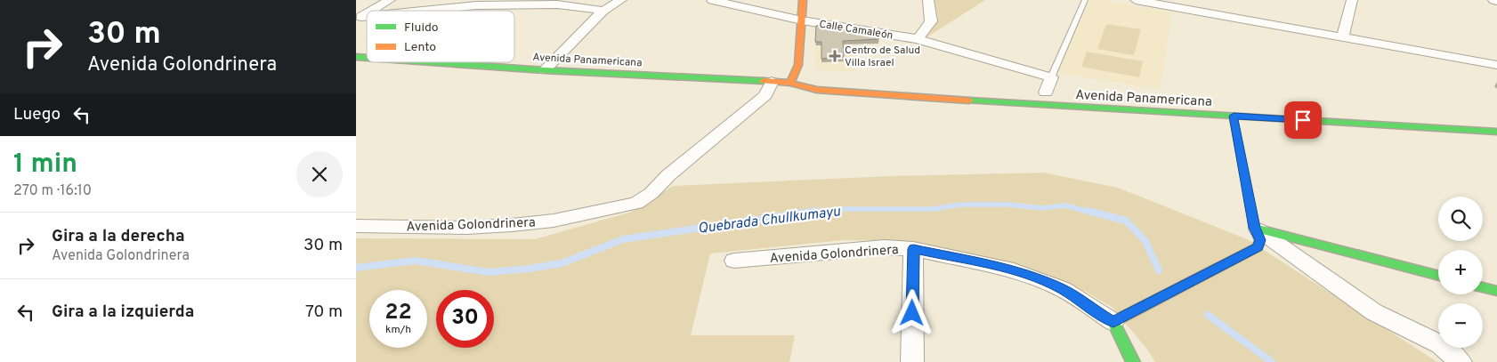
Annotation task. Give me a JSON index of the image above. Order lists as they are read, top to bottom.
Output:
{
  "streets": {
    "main road": ["Avenida Panamericana"],
    "street": ["Calle Camaleón", "Avenida Golondrinera"]
  },
  "crossings": [
    ["Avenida Panamericana", "Avenida Golondrinera"]
  ],
  "water": ["Quebrada Chullkumayu"],
  "places": {
    "health": ["Centro de Salud Villa Israel"]
  },
  "legend": ["Fluido", "Lento"],
  "page": {
    "turn": ["30 m", "Avenida Golondrinera"],
    "then": "Luego",
    "heading": ["1 min", "270 m · 16:10"],
    "map_buttons": ["+", "−"],
    "list": [
      {
        "name": "Gira a la derecha",
        "note": "Avenida Golondrinera",
        "value": "30 m"
      },
      {
        "name": "Gira a la izquierda",
        "value": "70 m"
      }
    ],
    "speed": "22 km/h",
    "limit": "30"
  }
}
